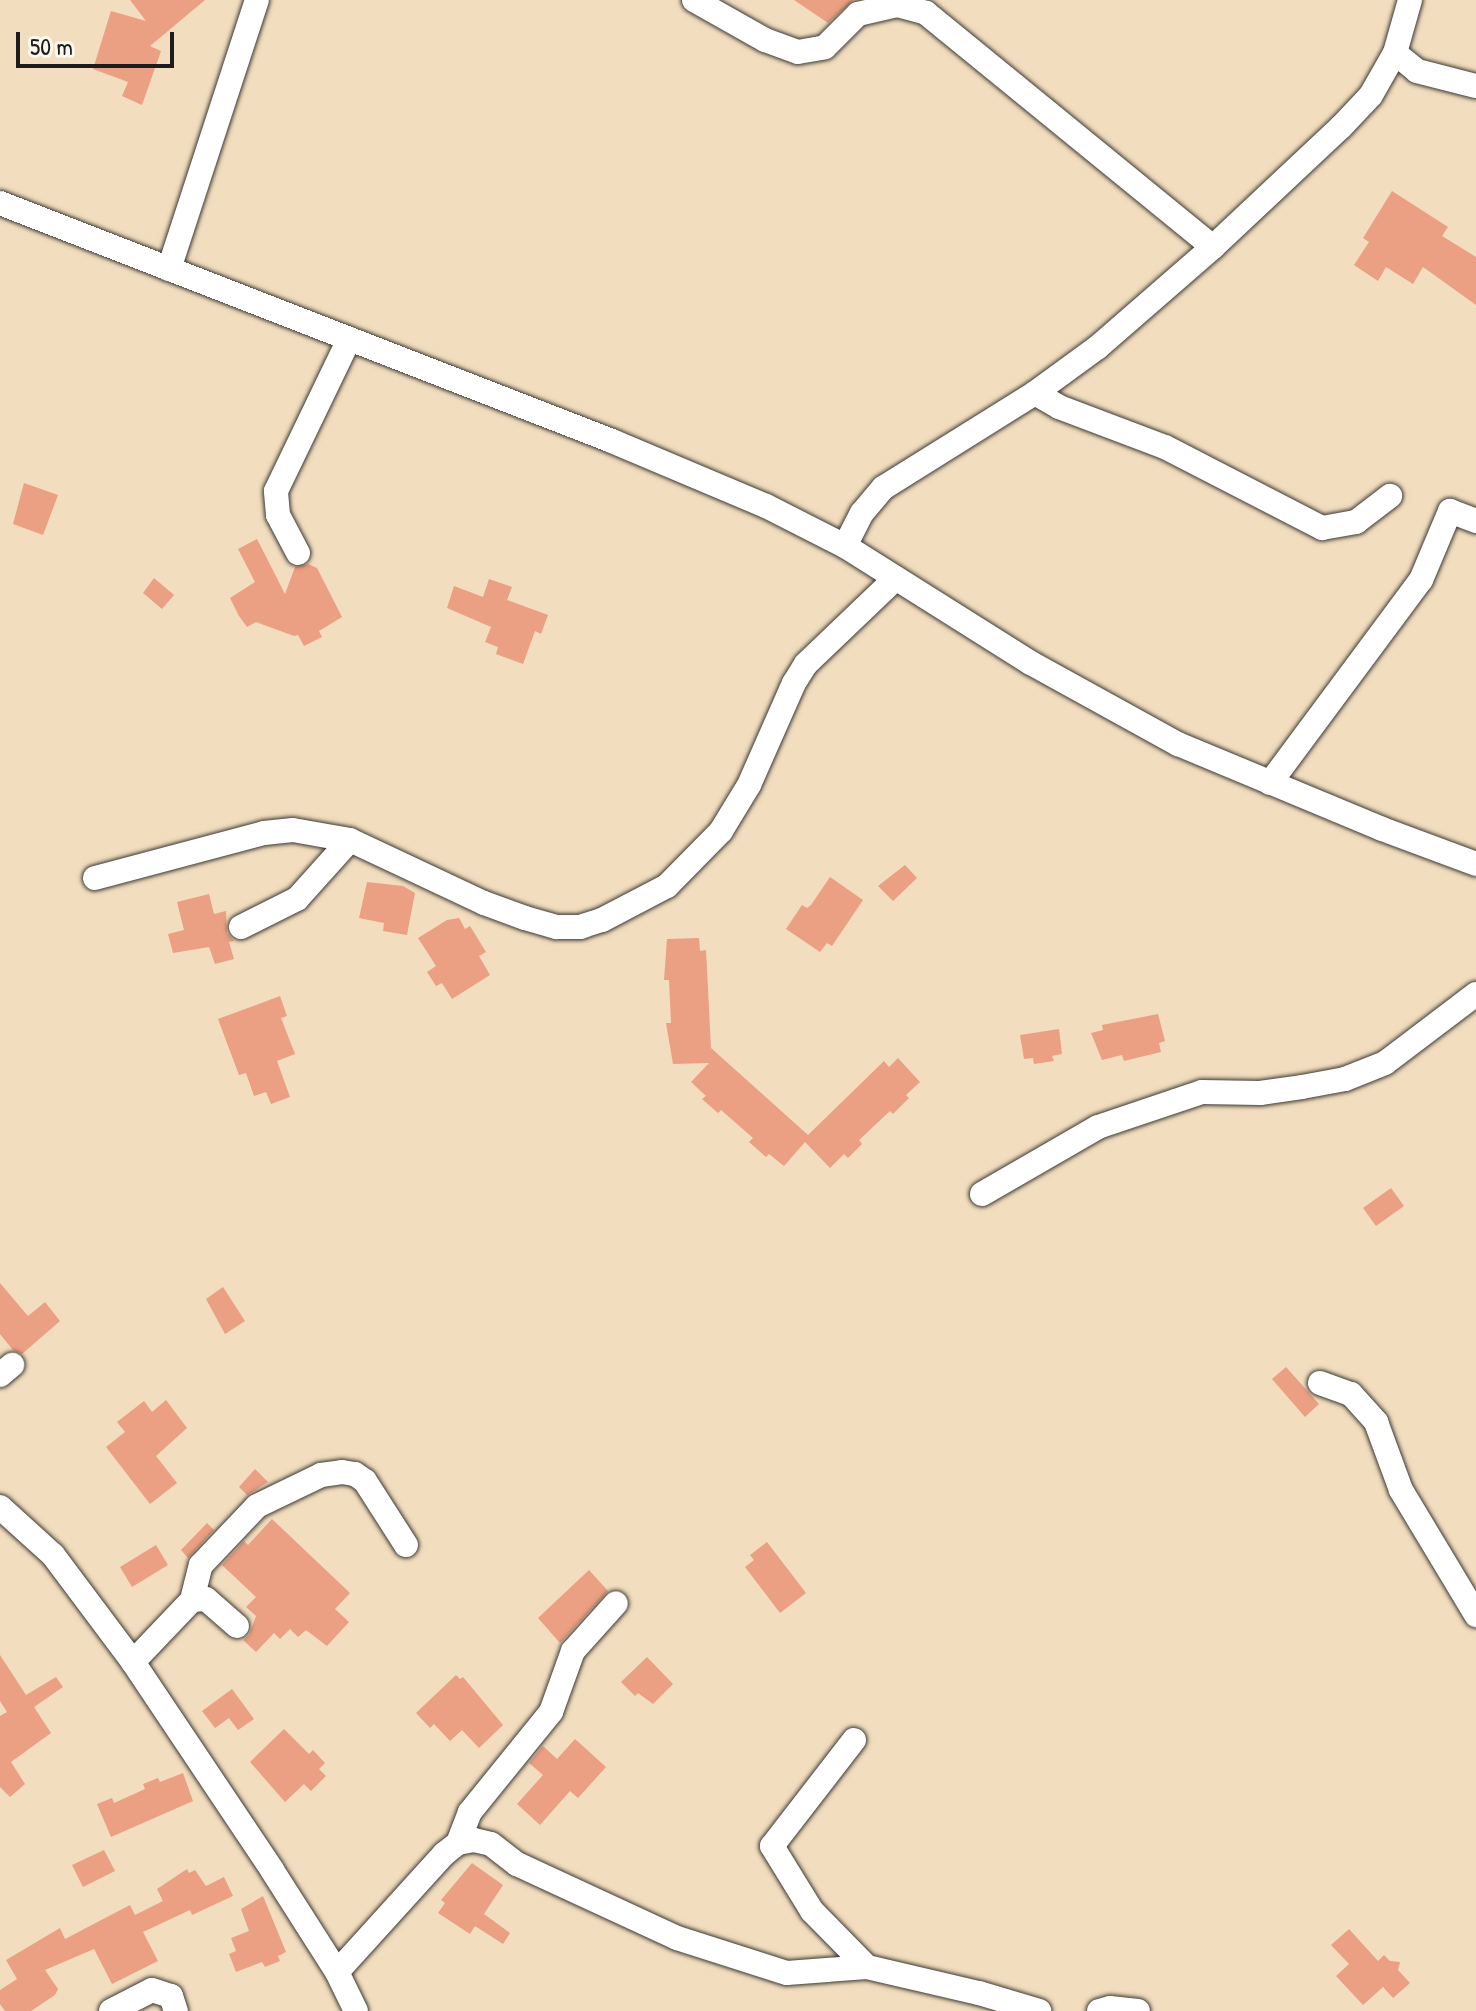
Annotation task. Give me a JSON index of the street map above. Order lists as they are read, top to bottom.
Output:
{
  "scale_bar": "50 m"
}
